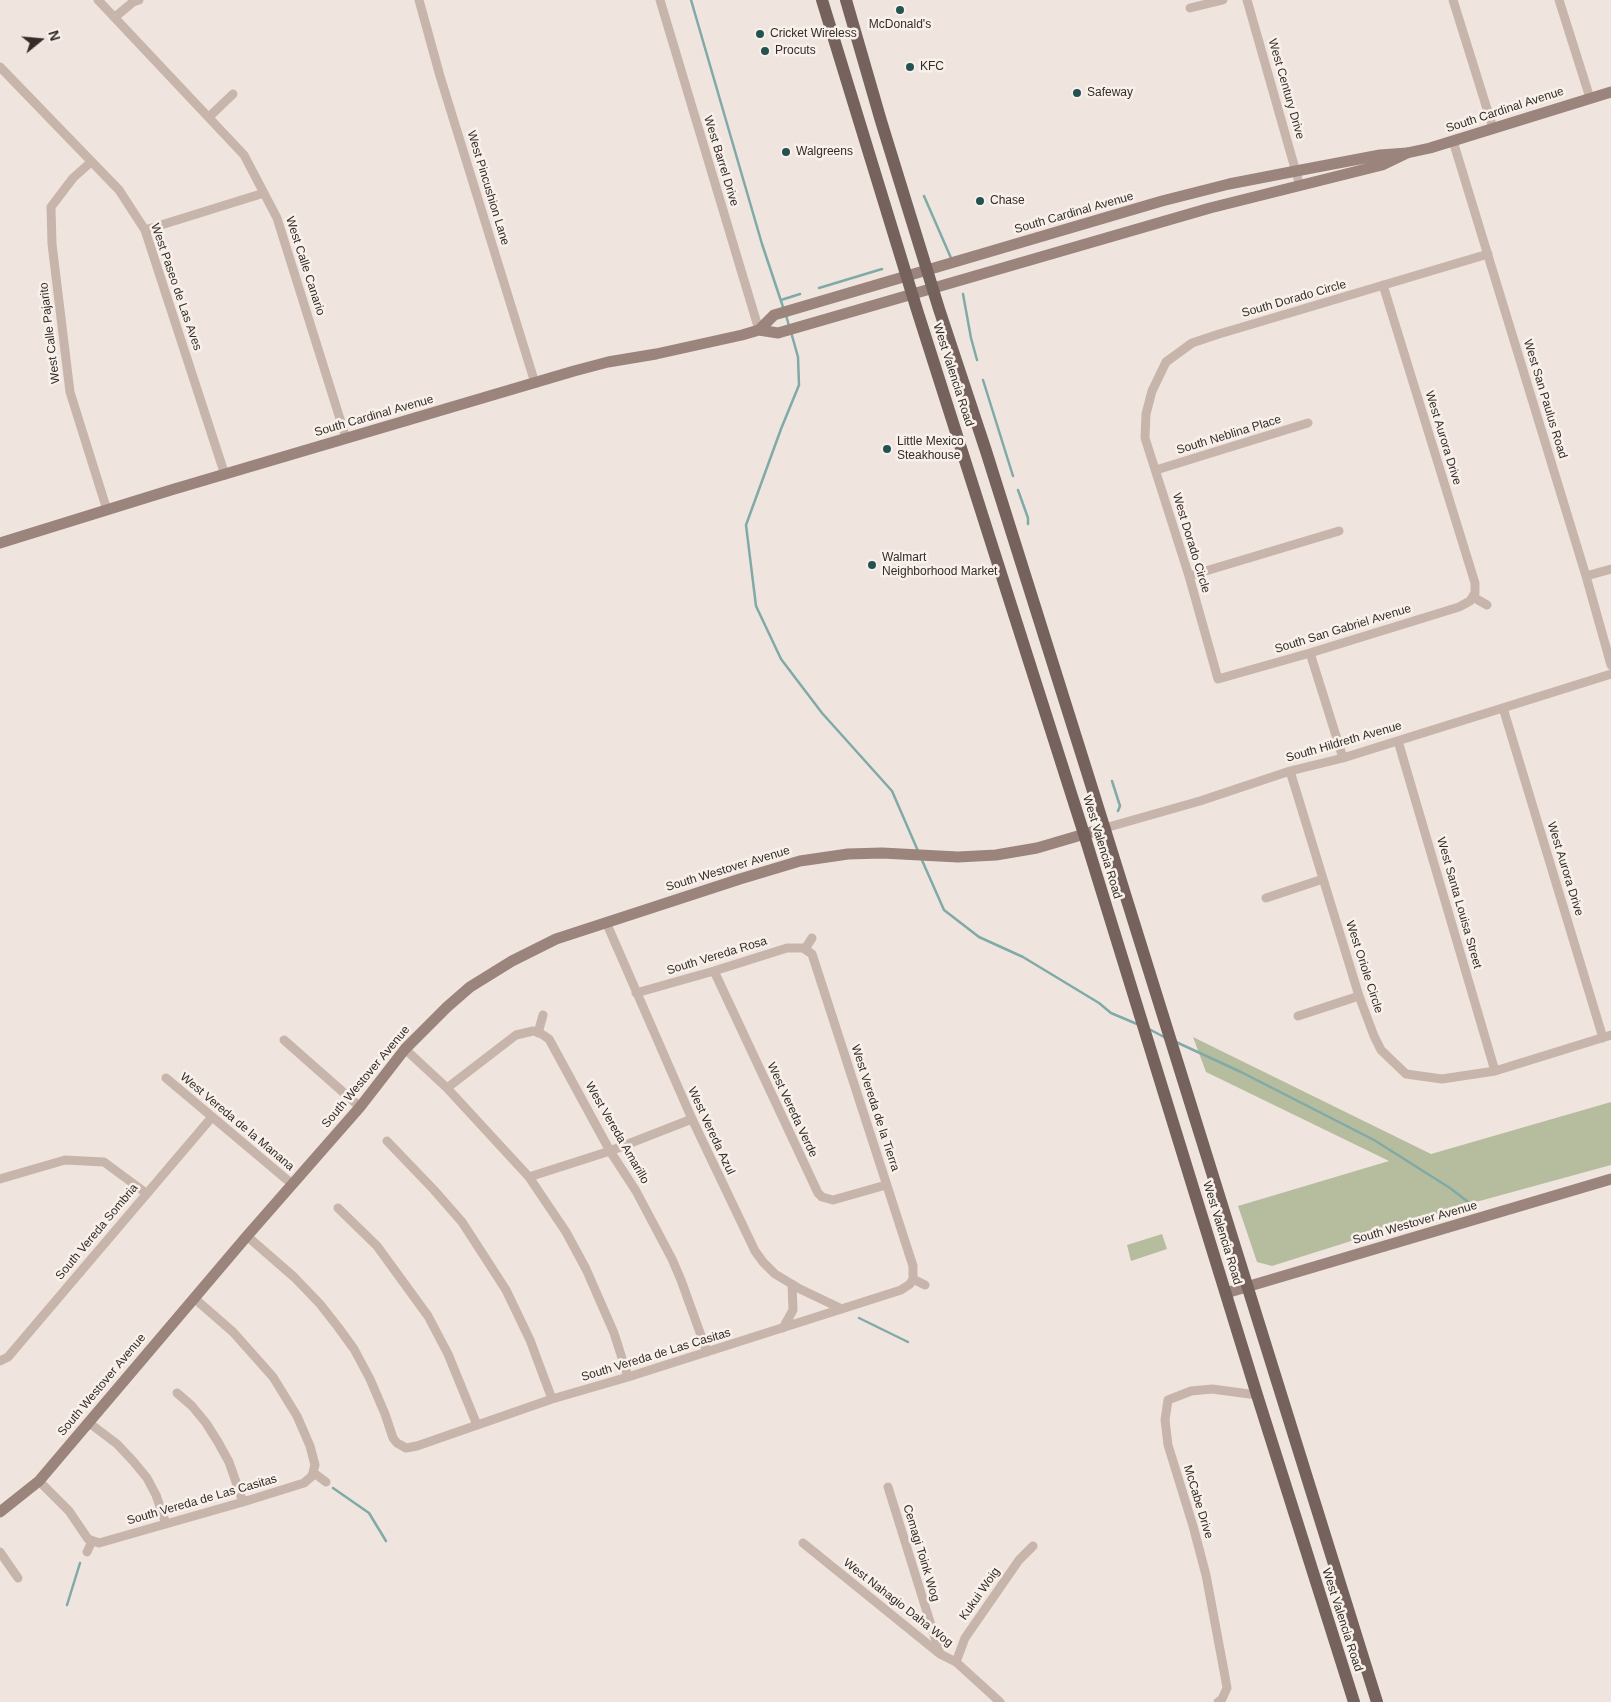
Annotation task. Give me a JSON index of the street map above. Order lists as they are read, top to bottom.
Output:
{
  "streets": {
    "main road": [
      "South Cardinal Avenue",
      "West Valencia Road",
      "South Hildreth Avenue",
      "South Westover Avenue"
    ],
    "street": [
      "West Century Drive",
      "West Barrel Drive",
      "West Pincushion Lane",
      "West Calle Canario",
      "West Paseo de Las Aves",
      "South Dorado Circle",
      "West Calle Pajarito",
      "West San Paulus Road",
      "South Neblina Place",
      "West Aurora Drive",
      "West Dorado Circle",
      "South San Gabriel Avenue",
      "West Santa Louisa Street",
      "South Vereda Rosa",
      "West Oriole Circle",
      "West Vereda de la Tierra",
      "West Vereda Verde",
      "West Vereda de la Manana",
      "West Vereda Azul",
      "West Vereda Amarillo",
      "South Vereda Sombria",
      "South Vereda de Las Casitas",
      "McCabe Drive",
      "Cemagi Toink Wog",
      "Kukui Woig",
      "West Nahagio Daha Wog"
    ]
  },
  "crossings": [
    ["West Century Drive", "South Cardinal Avenue"],
    ["South Cardinal Avenue", "West Barrel Drive"],
    ["South Cardinal Avenue", "West Pincushion Lane"],
    ["South Cardinal Avenue", "West Calle Canario"],
    ["South Cardinal Avenue", "West Paseo de Las Aves"],
    ["South Cardinal Avenue", "West Calle Pajarito"],
    ["South Cardinal Avenue", "West Valencia Road"],
    ["South Cardinal Avenue", "West San Paulus Road"],
    ["West Paseo de Las Aves", "West Calle Pajarito"],
    ["South Dorado Circle", "West San Paulus Road"],
    ["South Dorado Circle", "West Aurora Drive"],
    ["South Dorado Circle", "West Dorado Circle"],
    ["West Valencia Road", "South Hildreth Avenue"],
    ["West Valencia Road", "South Westover Avenue"],
    ["West Valencia Road", "McCabe Drive"],
    ["South Neblina Place", "West Dorado Circle"],
    ["West Aurora Drive", "South San Gabriel Avenue"],
    ["West Aurora Drive", "South Hildreth Avenue"],
    ["West Aurora Drive", "West Oriole Circle"],
    ["West Dorado Circle", "South San Gabriel Avenue"],
    ["South Hildreth Avenue", "South Westover Avenue"],
    ["South Hildreth Avenue", "West Santa Louisa Street"],
    ["South Hildreth Avenue", "West Oriole Circle"],
    ["South Westover Avenue", "West Vereda de la Manana"],
    ["South Westover Avenue", "West Vereda Azul"],
    ["South Westover Avenue", "South Vereda de Las Casitas"],
    ["West Santa Louisa Street", "West Oriole Circle"],
    ["South Vereda Rosa", "West Vereda de la Tierra"],
    ["South Vereda Rosa", "West Vereda Verde"],
    ["South Vereda Rosa", "West Vereda Azul"],
    ["West Vereda de la Tierra", "West Vereda Verde"],
    ["West Vereda de la Tierra", "South Vereda de Las Casitas"],
    ["West Vereda de la Manana", "South Vereda Sombria"],
    ["West Vereda Azul", "South Vereda de Las Casitas"],
    ["West Vereda Amarillo", "South Vereda de Las Casitas"],
    ["Cemagi Toink Wog", "West Nahagio Daha Wog"],
    ["Kukui Woig", "West Nahagio Daha Wog"]
  ],
  "places": [
    "McDonald's",
    "Cricket Wireless",
    "Procuts",
    "KFC",
    "Safeway",
    "Walgreens",
    "Chase",
    "Little Mexico Steakhouse",
    "Walmart Neighborhood Market"
  ],
  "north": "right"
}
